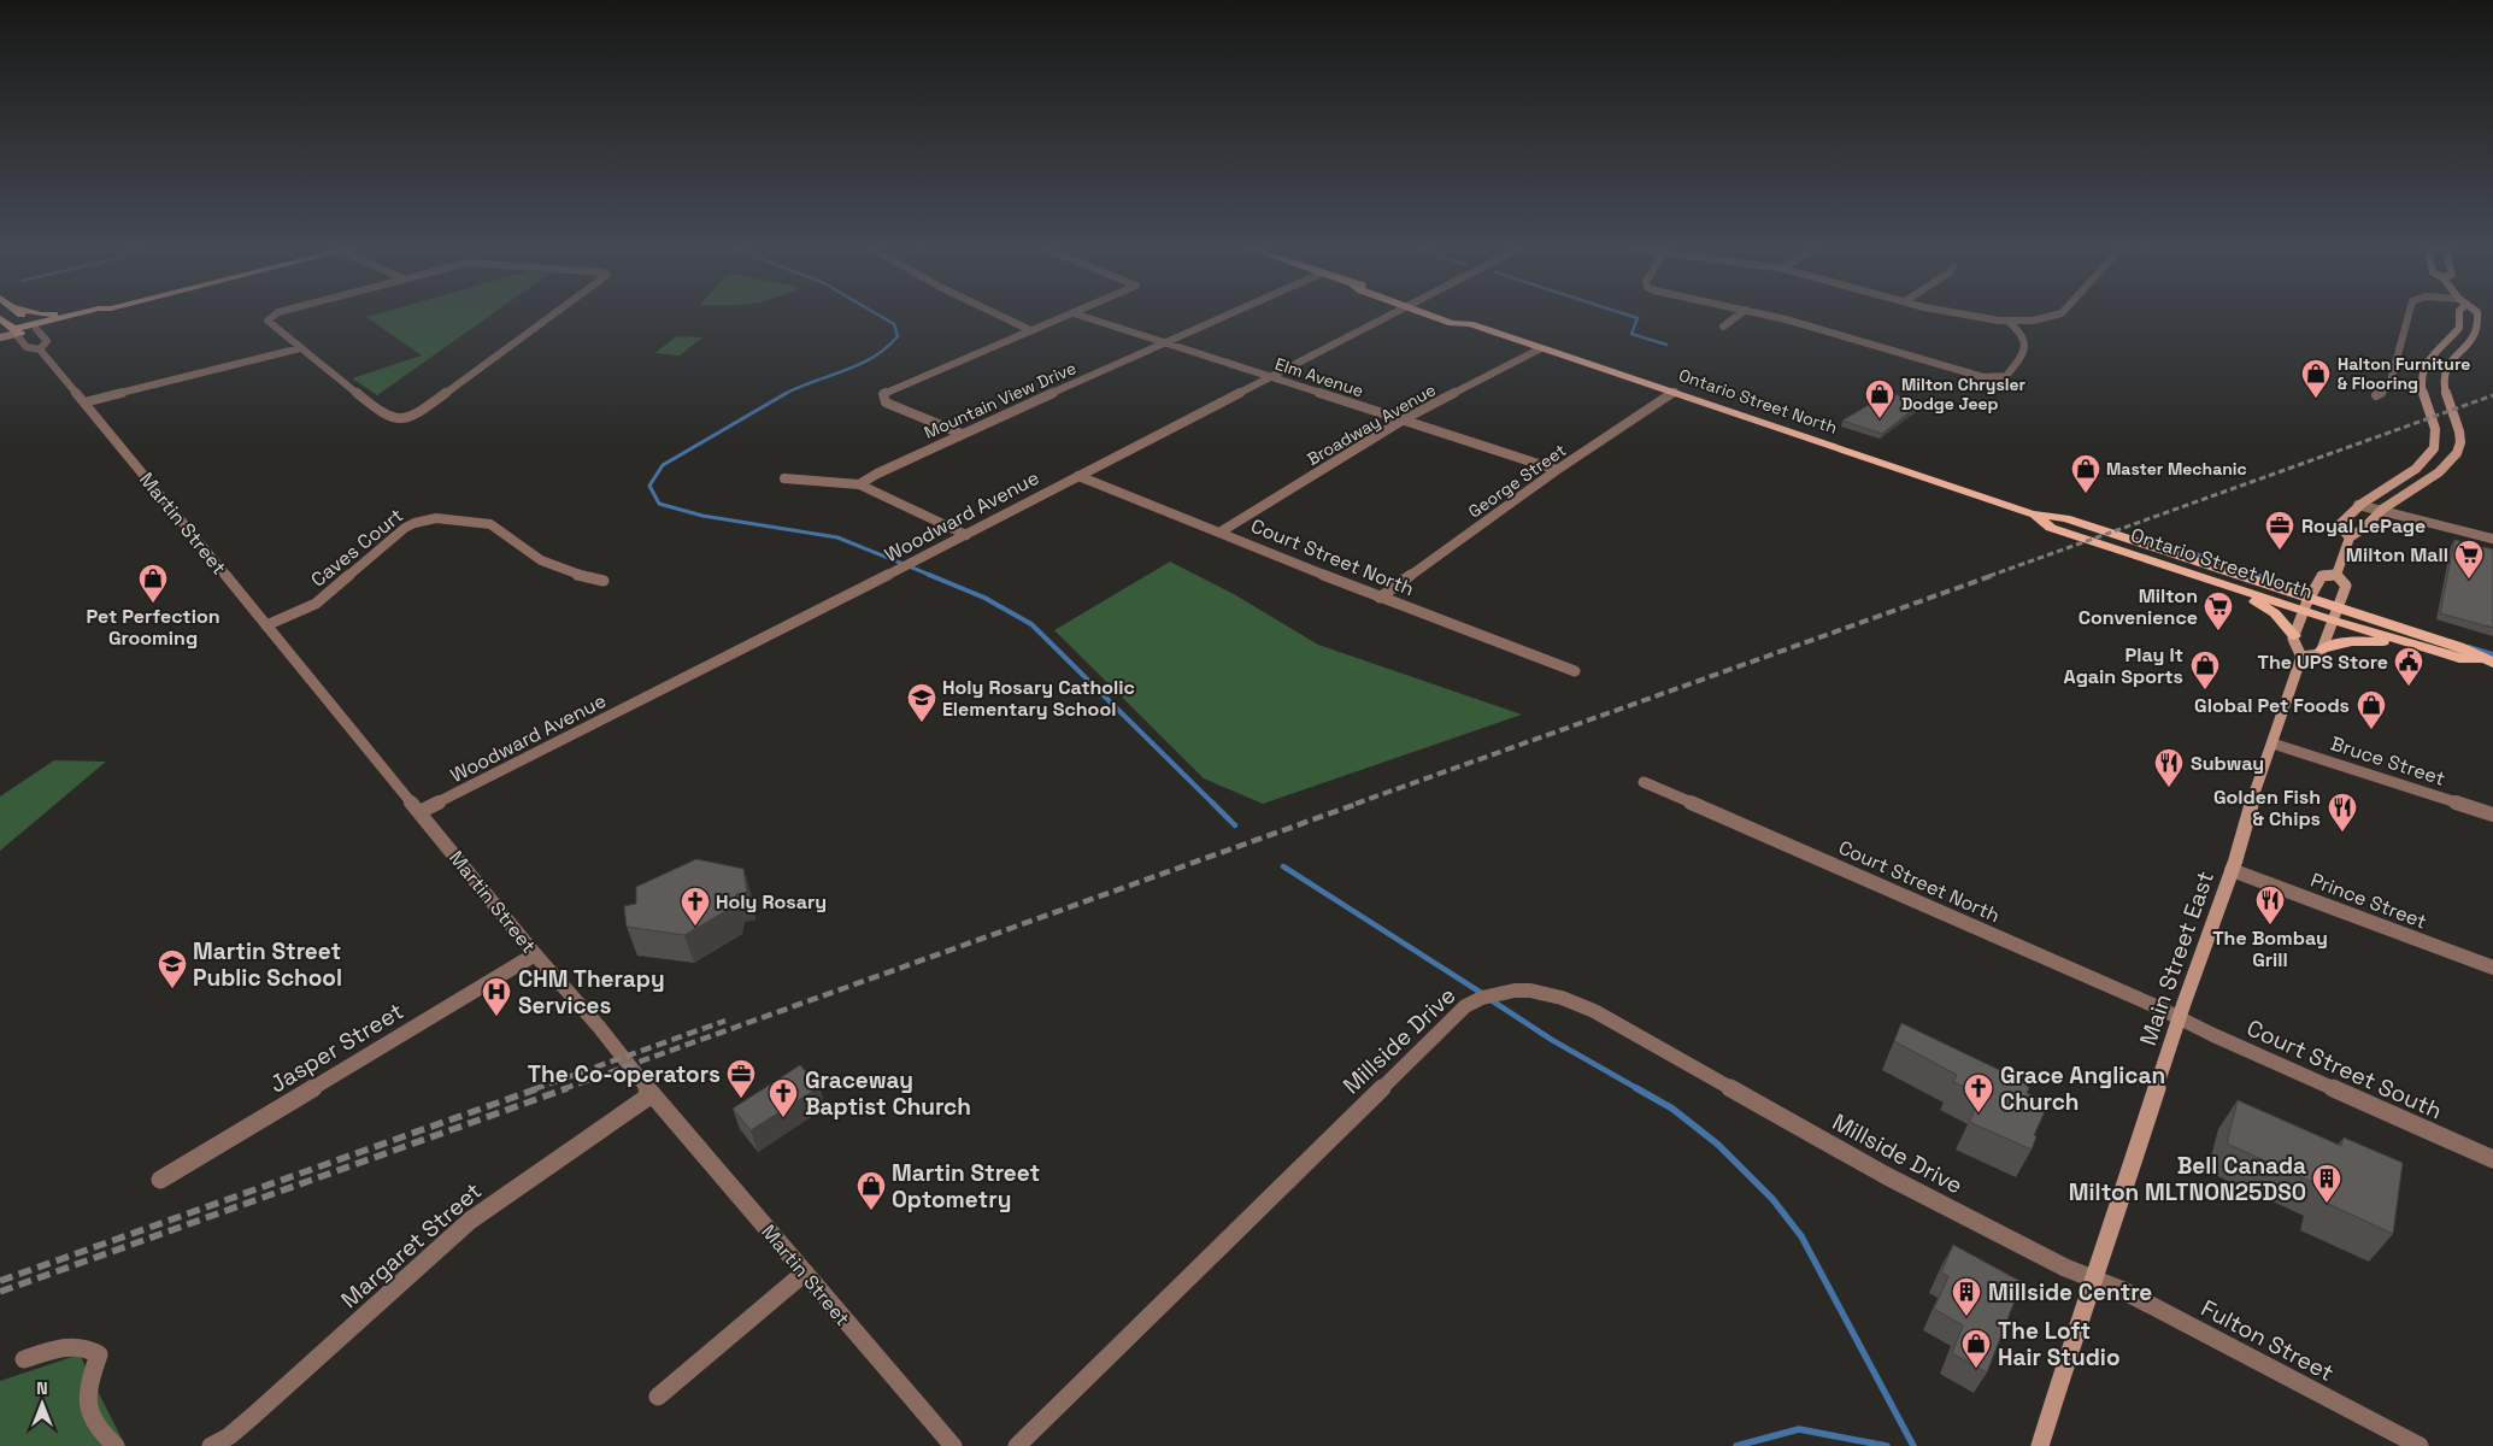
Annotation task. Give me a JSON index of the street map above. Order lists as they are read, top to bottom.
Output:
{
  "streets": {
    "main road": ["Ontario Street North", "Martin Street", "Main Street East"],
    "street": [
      "Elm Avenue",
      "Mountain View Drive",
      "Broadway Avenue",
      "George Street",
      "Woodward Avenue",
      "Caves Court",
      "Court Street North",
      "Bruce Street",
      "Prince Street",
      "Millside Drive",
      "Jasper Street",
      "Court Street South",
      "Margaret Street",
      "Fulton Street"
    ]
  },
  "crossings": [
    ["Elm Avenue", "Mountain View Drive"],
    ["Elm Avenue", "Broadway Avenue"],
    ["Elm Avenue", "George Street"],
    ["Elm Avenue", "Woodward Avenue"],
    ["Ontario Street North", "Broadway Avenue"],
    ["Ontario Street North", "George Street"],
    ["Broadway Avenue", "Court Street North"],
    ["George Street", "Court Street North"],
    ["Woodward Avenue", "Martin Street"],
    ["Woodward Avenue", "Court Street North"],
    ["Martin Street", "Caves Court"],
    ["Martin Street", "Jasper Street"],
    ["Martin Street", "Margaret Street"],
    ["Court Street North", "Main Street East"],
    ["Court Street North", "Court Street South"],
    ["Bruce Street", "Main Street East"],
    ["Prince Street", "Main Street East"],
    ["Main Street East", "Millside Drive"],
    ["Main Street East", "Court Street South"],
    ["Main Street East", "Fulton Street"],
    ["Millside Drive", "Fulton Street"]
  ],
  "places": {
    "shop": [
      "Halton Furniture & Flooring",
      "Milton Chrysler Dodge Jeep",
      "Master Mechanic",
      "Pet Perfection Grooming",
      "Play It Again Sports",
      "Global Pet Foods",
      "Martin Street Optometry",
      "The Loft Hair Studio"
    ],
    "office": ["Royal LePage", "The Co-operators"],
    "supermarket": ["Milton Mall", "Milton Convenience"],
    "public building": ["The UPS Store"],
    "school or university": ["Holy Rosary Catholic Elementary School", "Martin Street Public School"],
    "restaurant": ["Subway", "Golden Fish & Chips", "The Bombay Grill"],
    "church": ["Holy Rosary", "Grace Anglican Church", "Graceway Baptist Church"],
    "hospital": ["CHM Therapy Services"],
    "building": ["Bell Canada Milton MLTNON25DS0", "Millside Centre"]
  },
  "north": "top"
}
